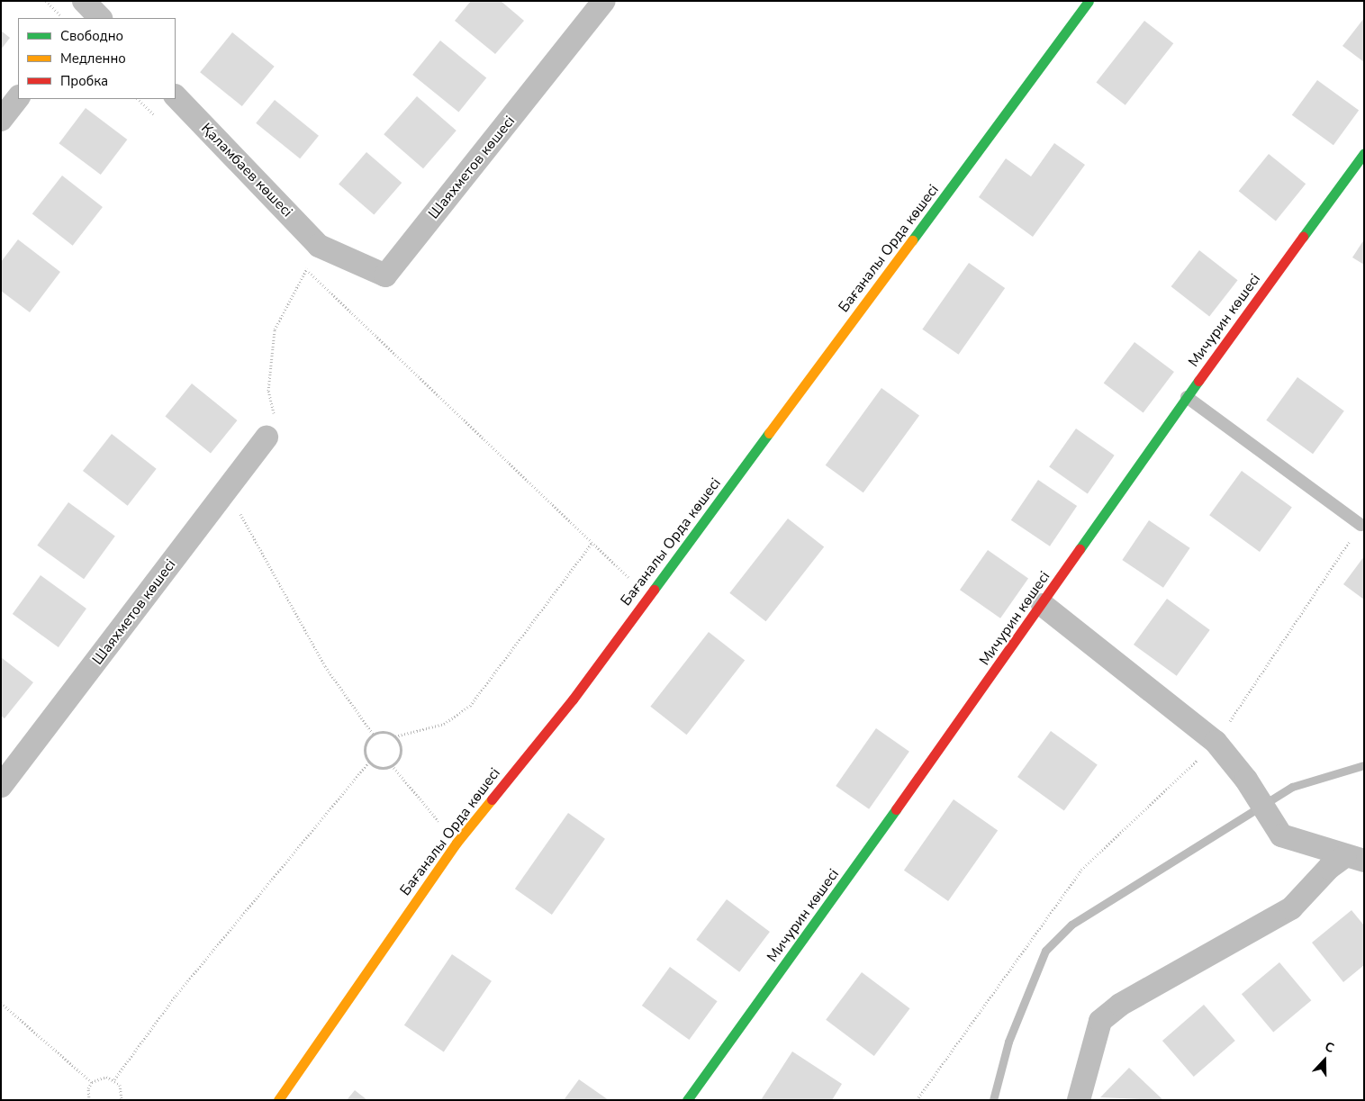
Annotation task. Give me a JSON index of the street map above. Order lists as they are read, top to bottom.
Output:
{
  "streets": {
    "street": [
      "Шаяхметов көшесі",
      "Қаламбаев көшесі",
      "Бағаналы Орда көшесі",
      "Мичурин көшесі"
    ]
  },
  "crossings": [
    ["Шаяхметов көшесі", "Қаламбаев көшесі"]
  ],
  "legend": ["Свободно", "Медленно", "Пробка"],
  "north": "top"
}
